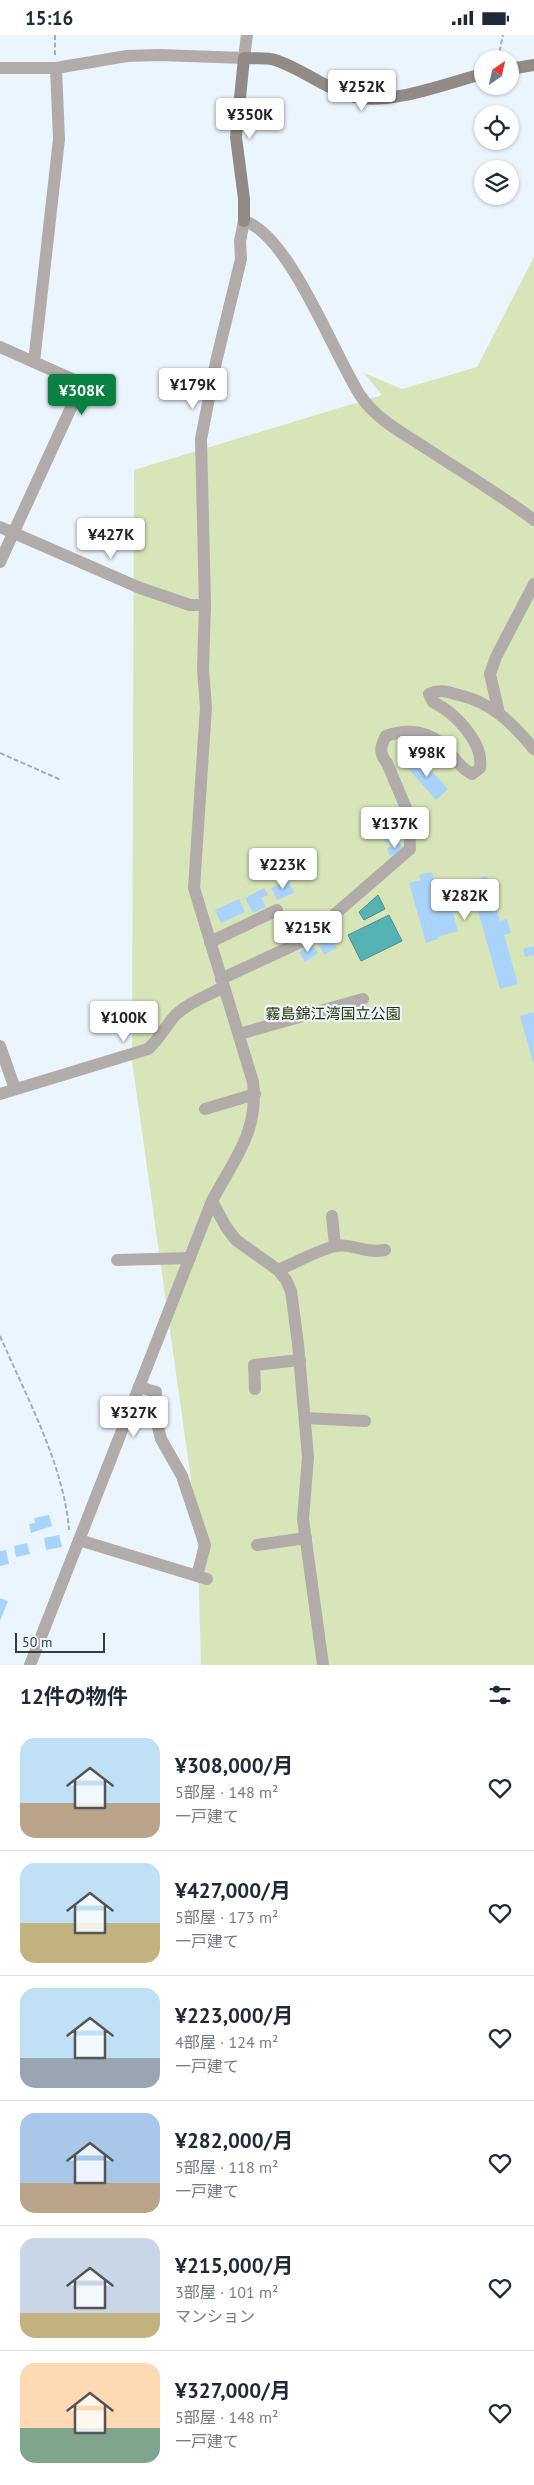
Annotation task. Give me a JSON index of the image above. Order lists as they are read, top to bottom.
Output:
{
  "parks": ["霧島錦江湾国立公園"],
  "scale_bar": "50 m",
  "north": "top right",
  "page": {
    "status": "15:16",
    "price": [
      "¥252K",
      "¥350K",
      "¥179K",
      "¥308K",
      "¥427K",
      "¥98K",
      "¥137K",
      "¥223K",
      "¥282K",
      "¥215K",
      "¥100K",
      "¥327K"
    ],
    "scale": "50 m",
    "heading": "12件の物件",
    "list": [
      {
        "name": "¥308,000/月",
        "note": "5部屋 · 148 m² · 一戸建て"
      },
      {
        "name": "¥427,000/月",
        "note": "5部屋 · 173 m² · 一戸建て"
      },
      {
        "name": "¥223,000/月",
        "note": "4部屋 · 124 m² · 一戸建て"
      },
      {
        "name": "¥282,000/月",
        "note": "5部屋 · 118 m² · 一戸建て"
      },
      {
        "name": "¥215,000/月",
        "note": "3部屋 · 101 m² · マンション"
      },
      {
        "name": "¥327,000/月",
        "note": "5部屋 · 148 m² · 一戸建て"
      }
    ]
  }
}
